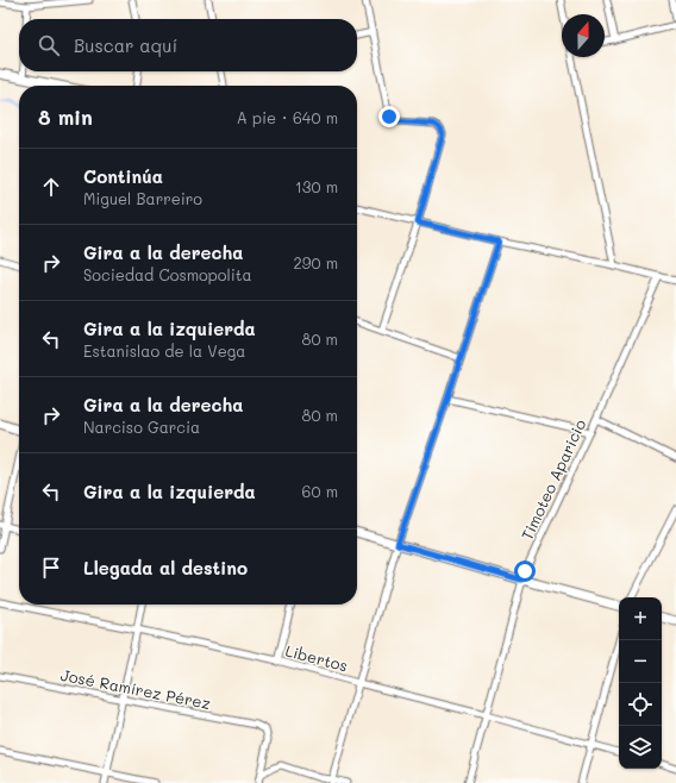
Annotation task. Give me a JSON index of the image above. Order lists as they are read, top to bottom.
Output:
{
  "streets": {
    "street": ["Timoteo Aparicio", "Libertos", "José Ramírez Pérez"]
  },
  "crossings": [
    ["Timoteo Aparicio", "Libertos"]
  ],
  "north": "top",
  "page": {
    "search": "Buscar aquí",
    "heading": ["8 min", "A pie · 640 m"],
    "list": [
      ["Continúa", "Miguel Barreiro", "130 m"],
      ["Gira a la derecha", "Sociedad Cosmopolita", "290 m"],
      ["Gira a la izquierda", "Estanislao de la Vega", "80 m"],
      ["Gira a la derecha", "Narciso Garcia", "80 m"],
      ["Gira a la izquierda", "60 m"],
      "Llegada al destino"
    ],
    "map_buttons": ["+", "−"]
  }
}
